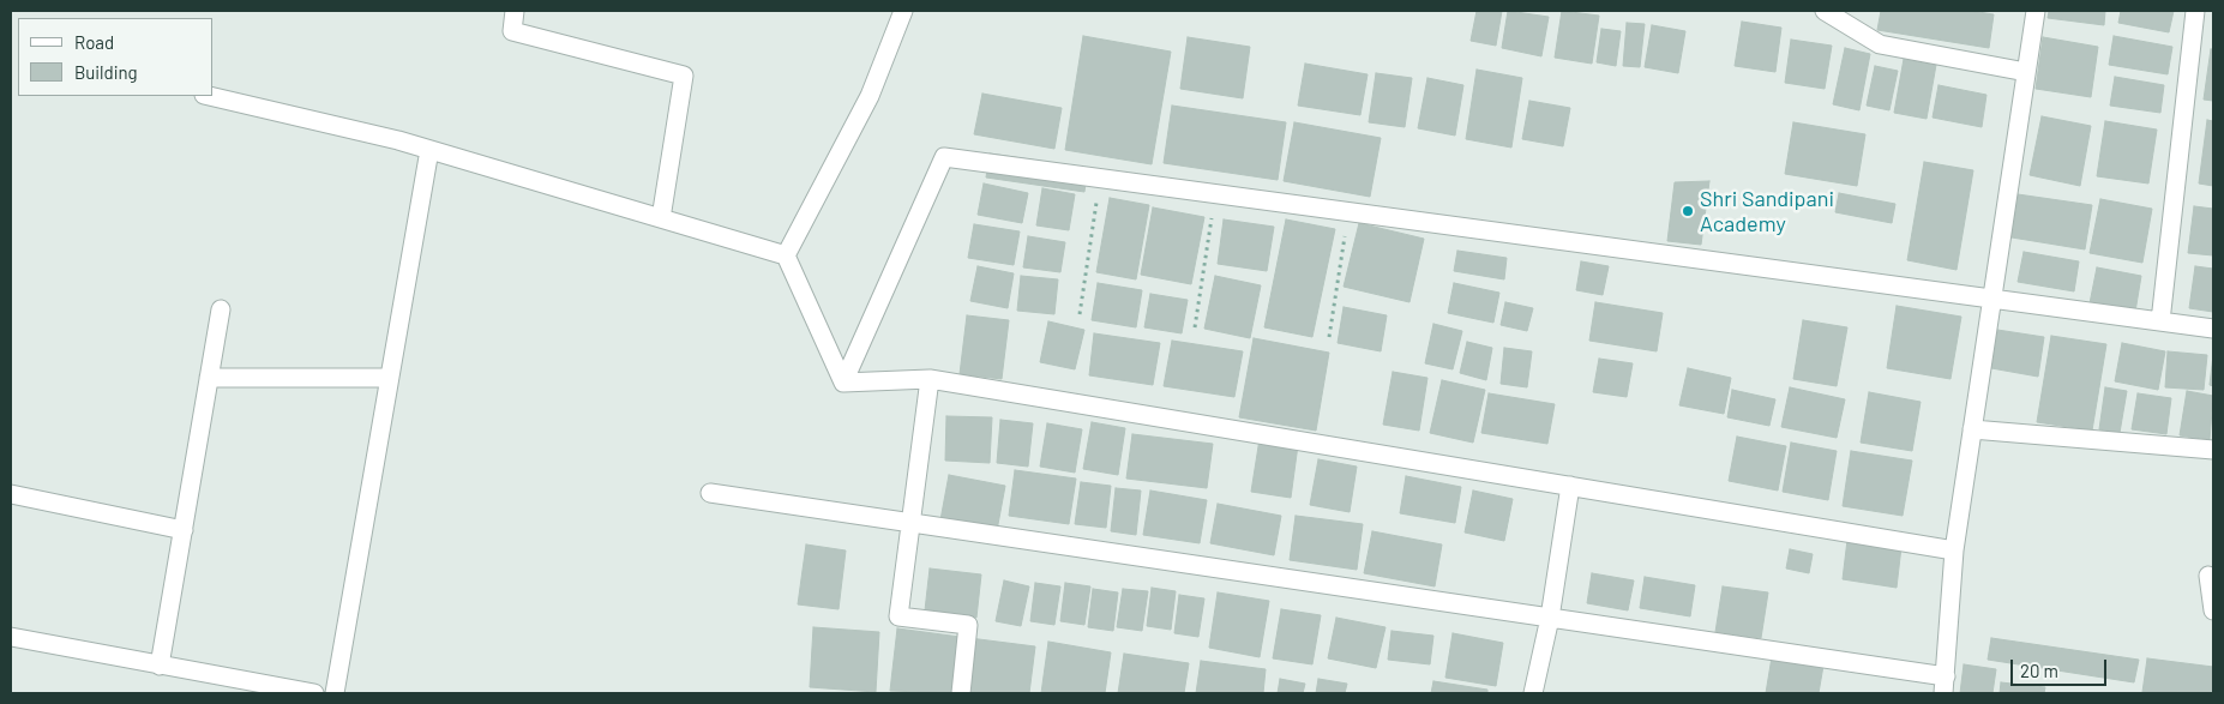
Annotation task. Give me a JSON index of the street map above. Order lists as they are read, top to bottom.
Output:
{
  "places": ["Shri Sandipani Academy"],
  "legend": ["Road", "Building"],
  "scale_bar": "20 m"
}
